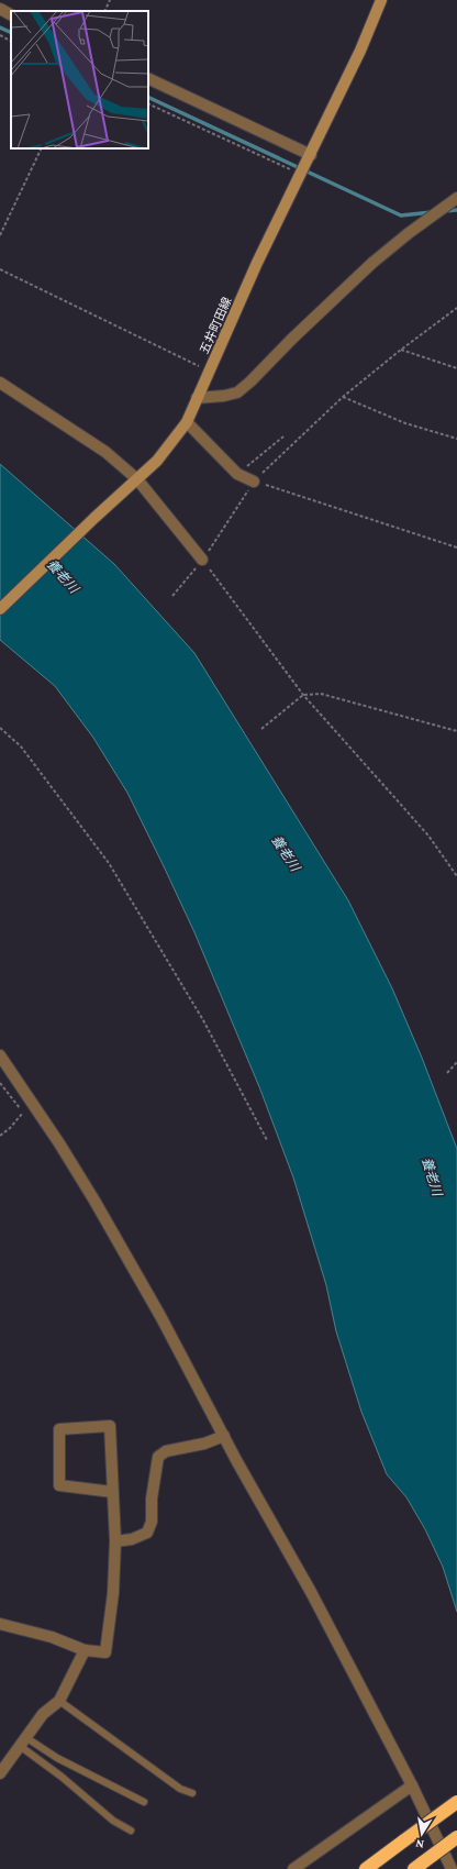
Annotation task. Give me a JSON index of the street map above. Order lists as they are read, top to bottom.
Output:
{
  "streets": {
    "main road": ["五井町田線"]
  },
  "water": ["養老川"],
  "north": "bottom"
}
